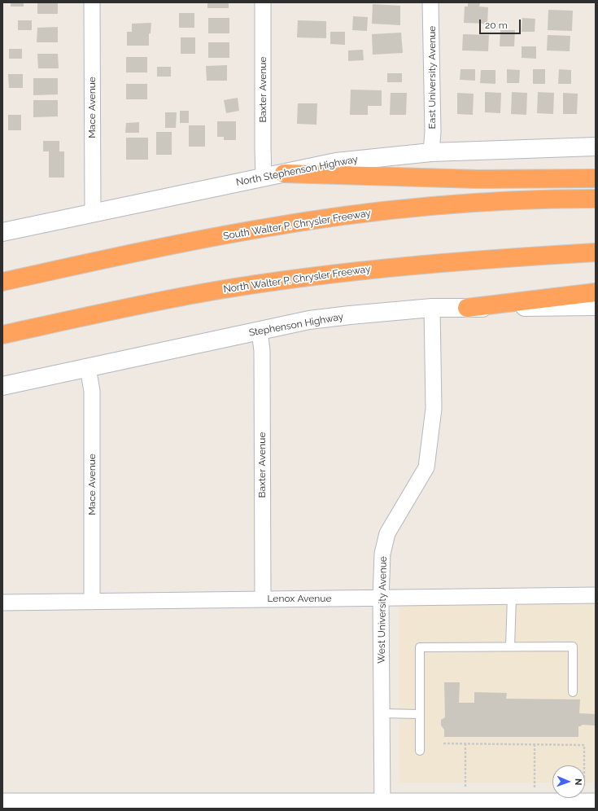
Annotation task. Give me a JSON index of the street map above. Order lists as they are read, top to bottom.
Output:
{
  "streets": {
    "highway": ["South Walter P. Chrysler Freeway", "North Walter P. Chrysler Freeway"],
    "main road": ["North Stephenson Highway", "Stephenson Highway"],
    "street": [
      "East University Avenue",
      "Baxter Avenue",
      "Mace Avenue",
      "Lenox Avenue",
      "West University Avenue"
    ]
  },
  "crossings": [
    ["East University Avenue", "North Stephenson Highway"],
    ["Baxter Avenue", "North Stephenson Highway"],
    ["Baxter Avenue", "Stephenson Highway"],
    ["Baxter Avenue", "Lenox Avenue"],
    ["Mace Avenue", "North Stephenson Highway"],
    ["Mace Avenue", "Stephenson Highway"],
    ["Mace Avenue", "Lenox Avenue"],
    ["Stephenson Highway", "West University Avenue"],
    ["Lenox Avenue", "West University Avenue"]
  ],
  "scale_bar": "20 m",
  "north": "right"
}
